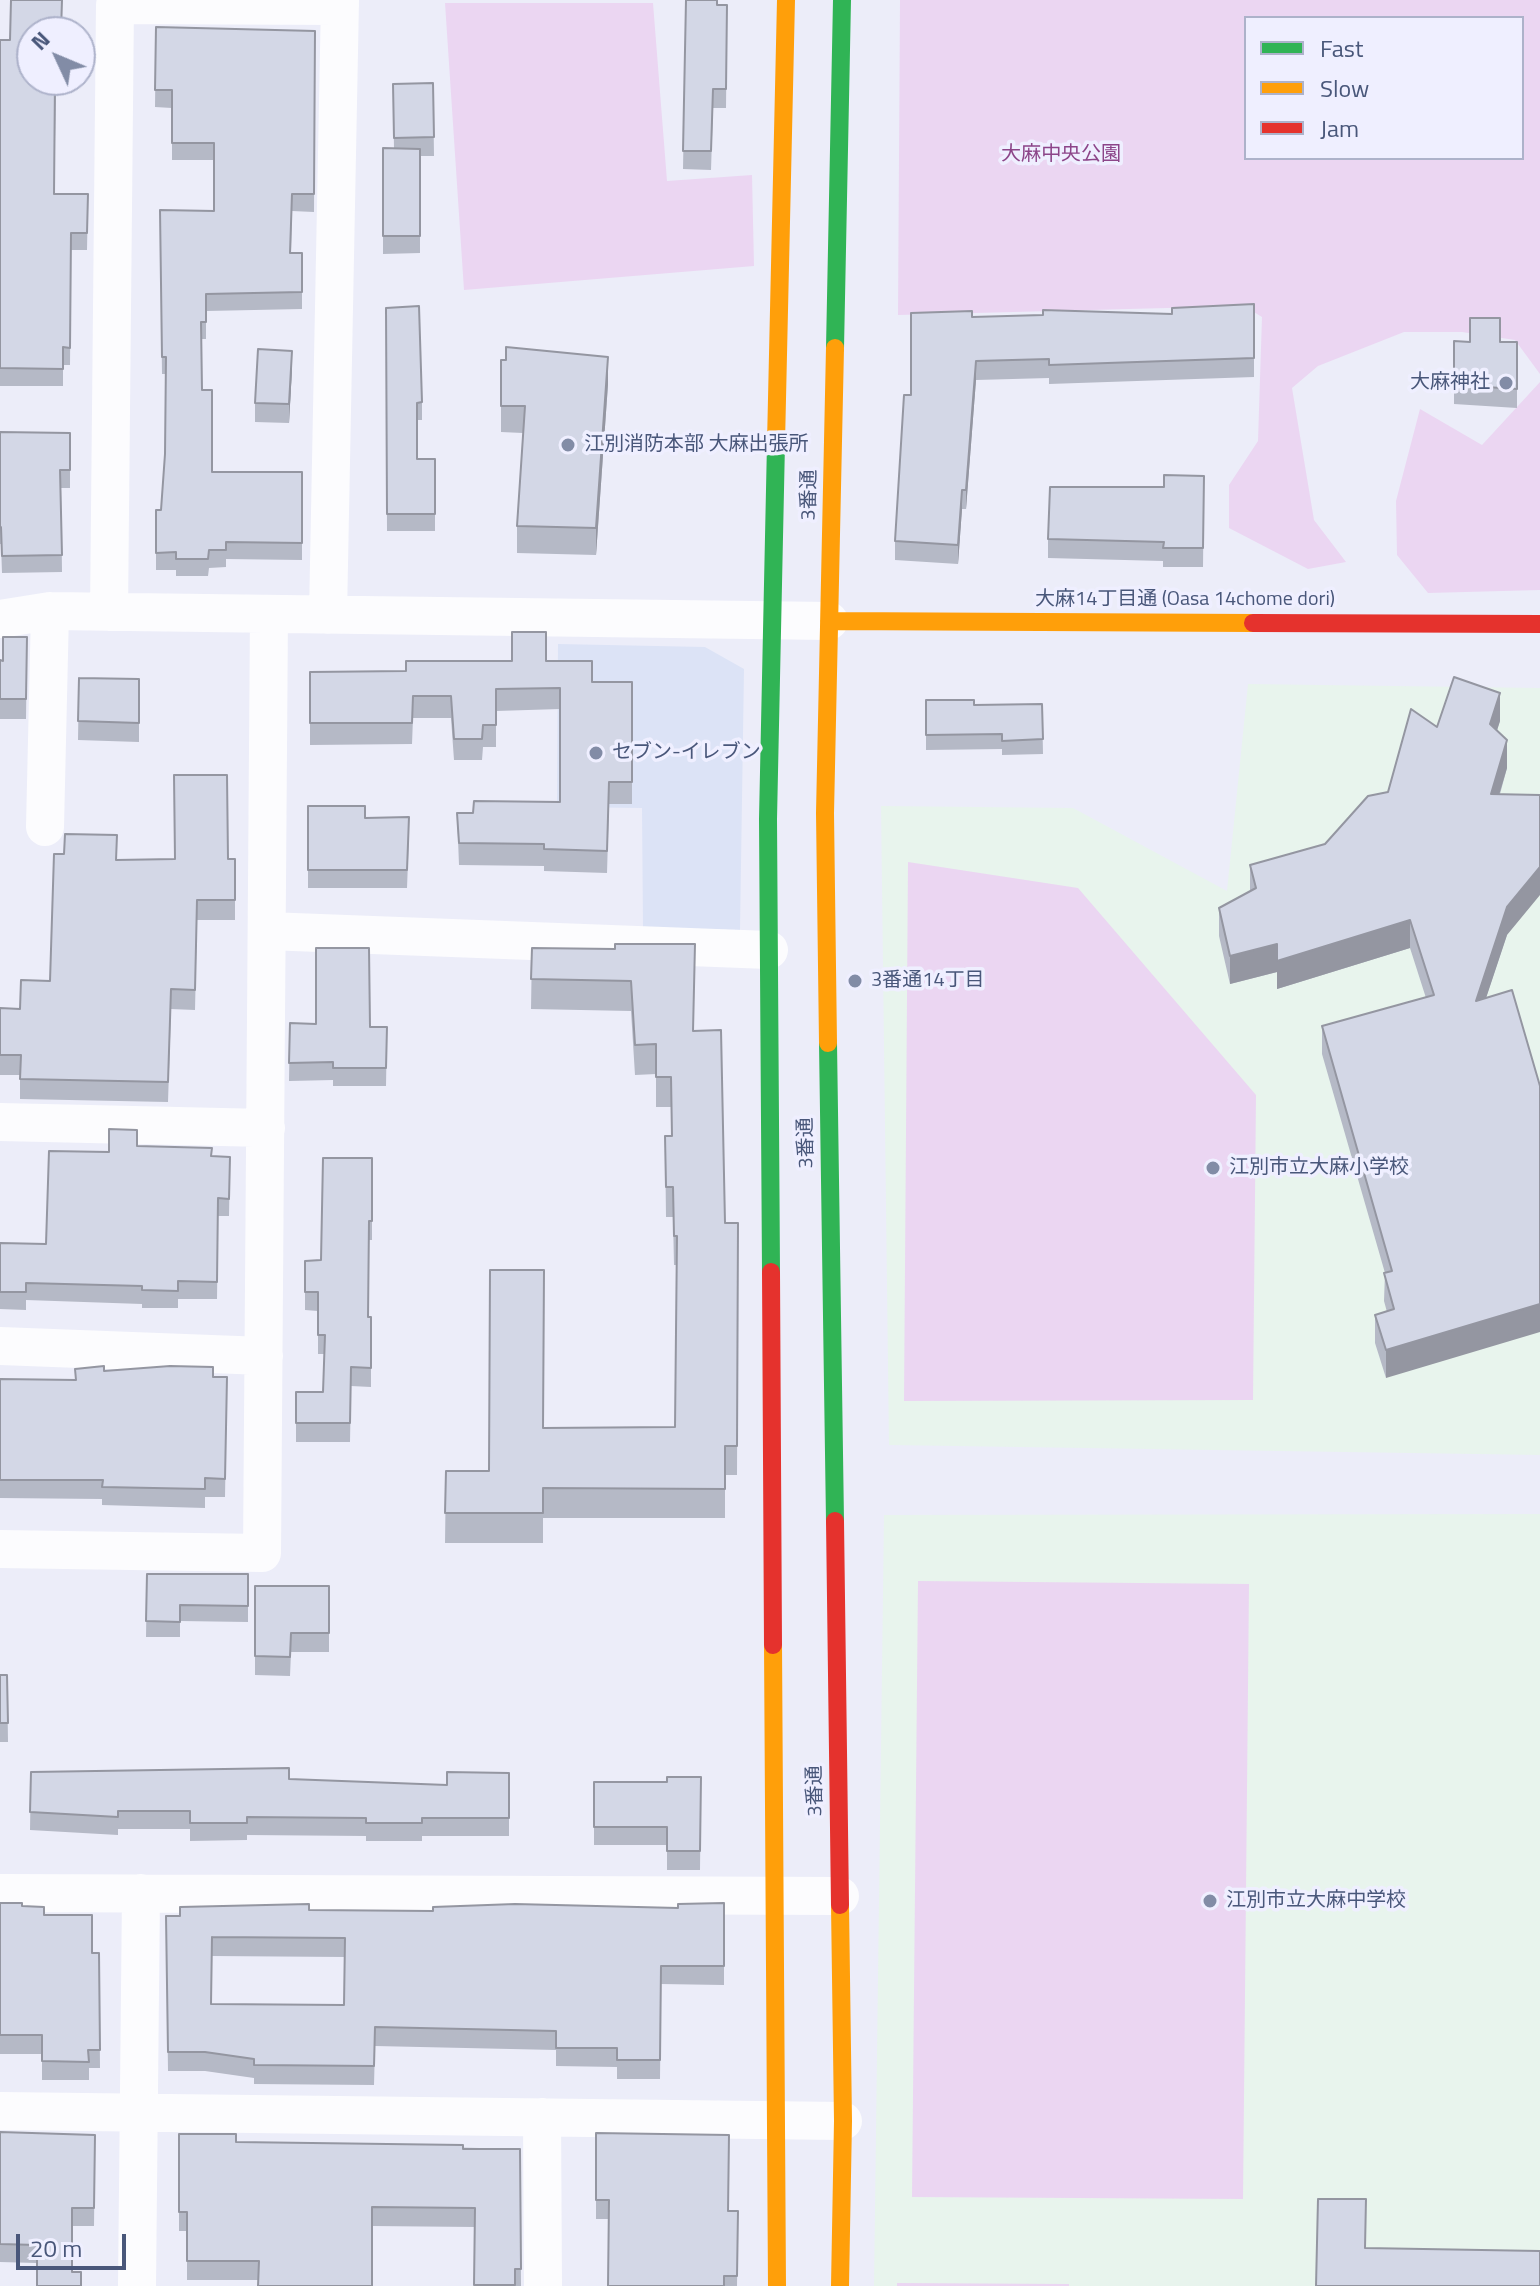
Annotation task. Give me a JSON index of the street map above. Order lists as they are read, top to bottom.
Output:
{
  "streets": {
    "street": ["3番通", "大麻14丁目通 (Oasa 14chome dori)"]
  },
  "crossings": [
    ["3番通", "大麻14丁目通 (Oasa 14chome dori)"]
  ],
  "parks": ["大麻中央公園"],
  "places": [
    "大麻神社",
    "江別消防本部 大麻出張所",
    "セブン-イレブン",
    "3番通14丁目",
    "江別市立大麻小学校",
    "江別市立大麻中学校"
  ],
  "legend": ["Fast", "Slow", "Jam"],
  "scale_bar": "20 m",
  "north": "top left"
}
